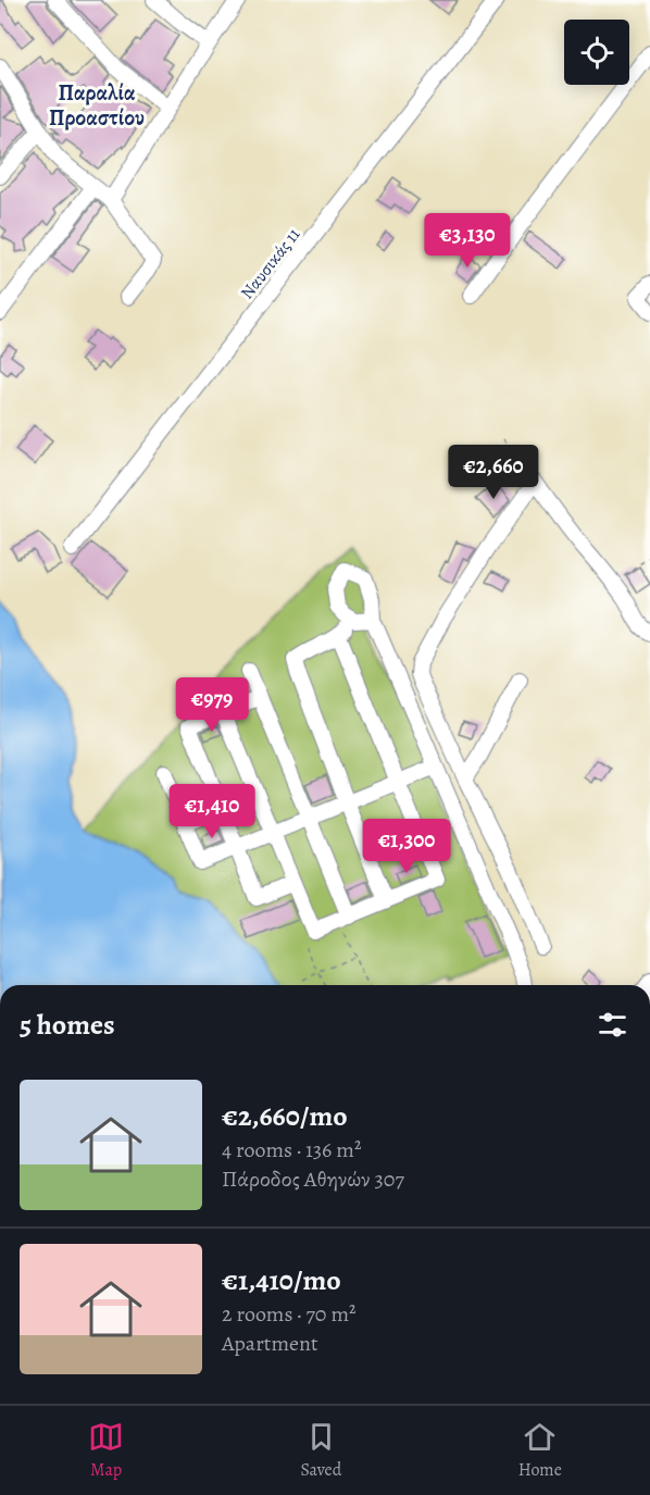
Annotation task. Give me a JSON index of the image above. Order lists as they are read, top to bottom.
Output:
{
  "streets": {
    "street": ["Ναυσικάς 11"]
  },
  "districts": ["Παραλία Προαστίου"],
  "page": {
    "price": [
      "€3,130",
      "€2,660",
      "€979",
      "€1,410",
      "€1,300"
    ],
    "heading": "5 homes",
    "list": [
      {
        "name": "€2,660/mo",
        "note": "4 rooms · 136 m² · Πάροδος Αθηνών 307"
      },
      {
        "name": "€1,410/mo",
        "note": "2 rooms · 70 m² · Apartment"
      }
    ],
    "tabs": ["Map", "Saved", "Home"]
  }
}
